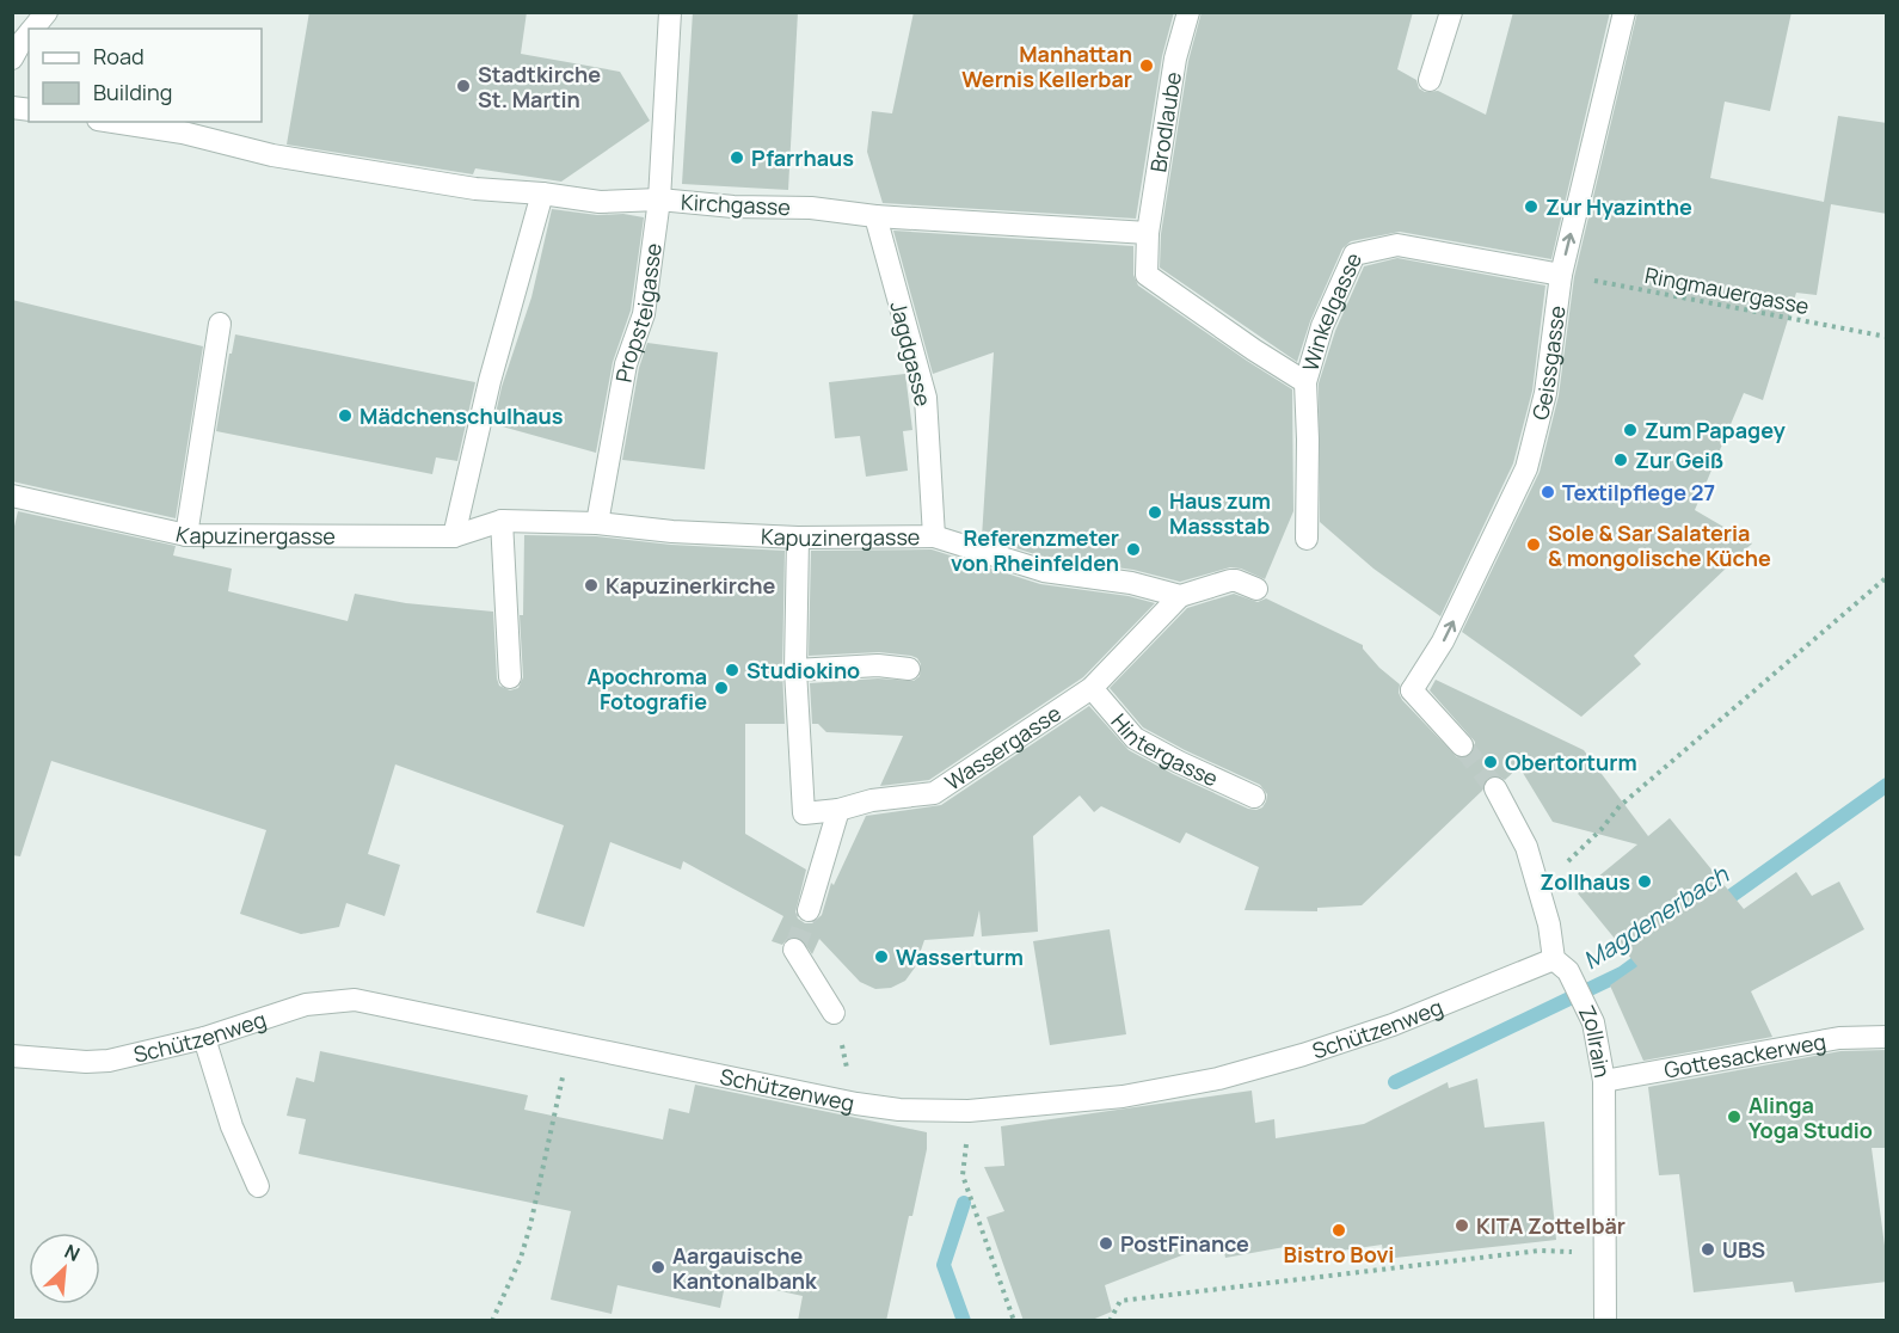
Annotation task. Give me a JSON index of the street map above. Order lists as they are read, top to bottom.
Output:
{
  "streets": {
    "street": [
      "Brodlaube",
      "Kirchgasse",
      "Propsteigasse",
      "Winkelgasse",
      "Jagdgasse",
      "Geissgasse",
      "Kapuzinergasse",
      "Wassergasse",
      "Hintergasse",
      "Schützenweg",
      "Zollrain",
      "Gottesackerweg"
    ],
    "path": ["Ringmauergasse"]
  },
  "crossings": [
    ["Brodlaube", "Kirchgasse"],
    ["Kirchgasse", "Propsteigasse"],
    ["Kirchgasse", "Jagdgasse"],
    ["Ringmauergasse", "Winkelgasse"],
    ["Ringmauergasse", "Geissgasse"],
    ["Propsteigasse", "Kapuzinergasse"],
    ["Winkelgasse", "Geissgasse"],
    ["Jagdgasse", "Kapuzinergasse"],
    ["Kapuzinergasse", "Wassergasse"],
    ["Wassergasse", "Hintergasse"],
    ["Schützenweg", "Zollrain"],
    ["Zollrain", "Gottesackerweg"]
  ],
  "one_way": ["Geissgasse"],
  "water": ["Magdenerbach"],
  "places": [
    "Manhattan Wernis Kellerbar",
    "Stadtkirche St. Martin",
    "Pfarrhaus",
    "Zur Hyazinthe",
    "Mädchenschulhaus",
    "Zum Papagey",
    "Zur Geiß",
    "Textilpflege 27",
    "Haus zum Massstab",
    "Sole & Sar Salateria & mongolische Küche",
    "Referenzmeter von Rheinfelden",
    "Kapuzinerkirche",
    "Studiokino",
    "Apochroma Fotografie",
    "Obertorturm",
    "Zollhaus",
    "Wasserturm",
    "Alinga Yoga Studio",
    "KITA Zottelbär",
    "Bistro Bovi",
    "PostFinance",
    "UBS",
    "Aargauische Kantonalbank"
  ],
  "legend": ["Road", "Building"],
  "north": "top right"
}
